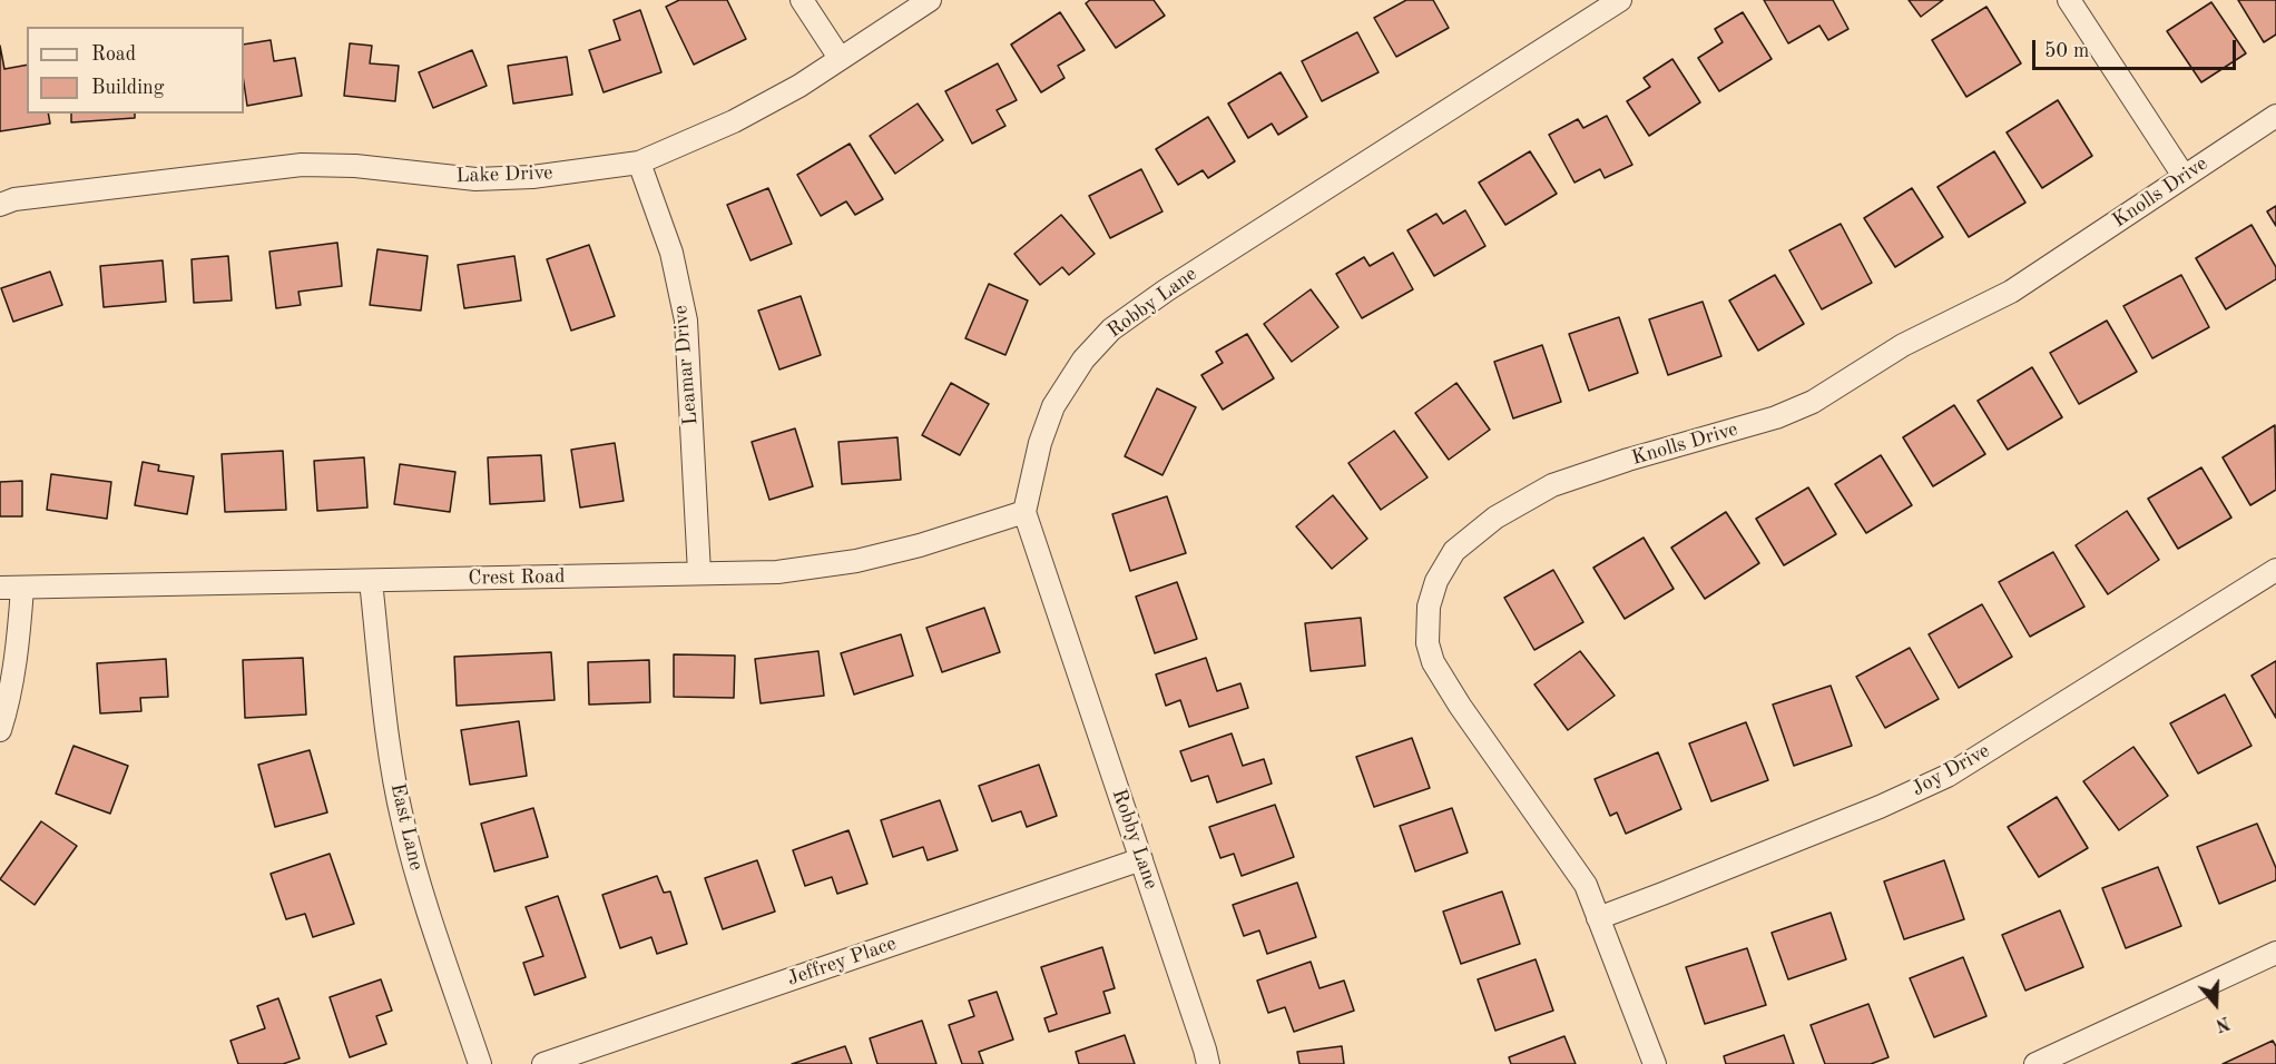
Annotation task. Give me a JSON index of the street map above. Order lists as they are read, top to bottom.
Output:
{
  "streets": {
    "street": [
      "Lake Drive",
      "Knolls Drive",
      "Robby Lane",
      "Leamar Drive",
      "Crest Road",
      "Joy Drive",
      "East Lane",
      "Jeffrey Place"
    ]
  },
  "crossings": [
    ["Lake Drive", "Leamar Drive"],
    ["Knolls Drive", "Joy Drive"],
    ["Robby Lane", "Crest Road"],
    ["Robby Lane", "Jeffrey Place"],
    ["Leamar Drive", "Crest Road"],
    ["Crest Road", "East Lane"]
  ],
  "legend": ["Road", "Building"],
  "scale_bar": "50 m",
  "north": "bottom"
}
